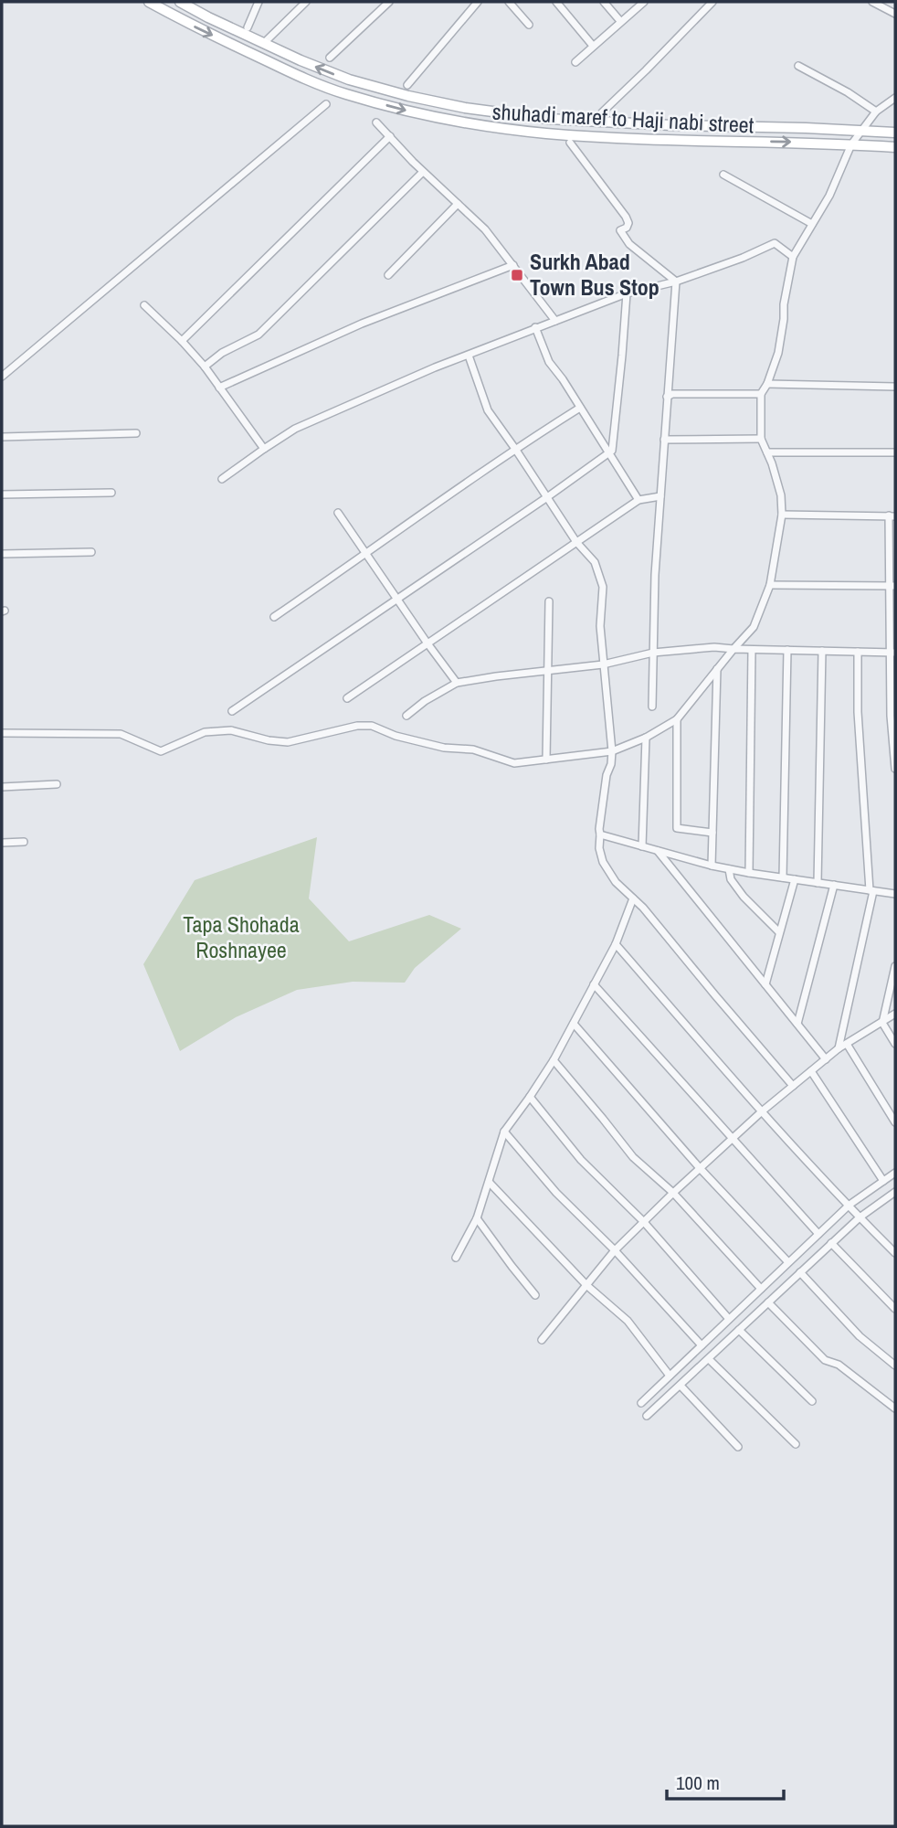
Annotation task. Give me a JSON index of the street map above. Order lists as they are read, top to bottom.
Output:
{
  "streets": {
    "main road": ["shuhadi maref to Haji nabi street"]
  },
  "parks": ["Tapa Shohada Roshnayee"],
  "places": {
    "transit": ["Surkh Abad Town Bus Stop"]
  },
  "scale_bar": "100 m"
}
